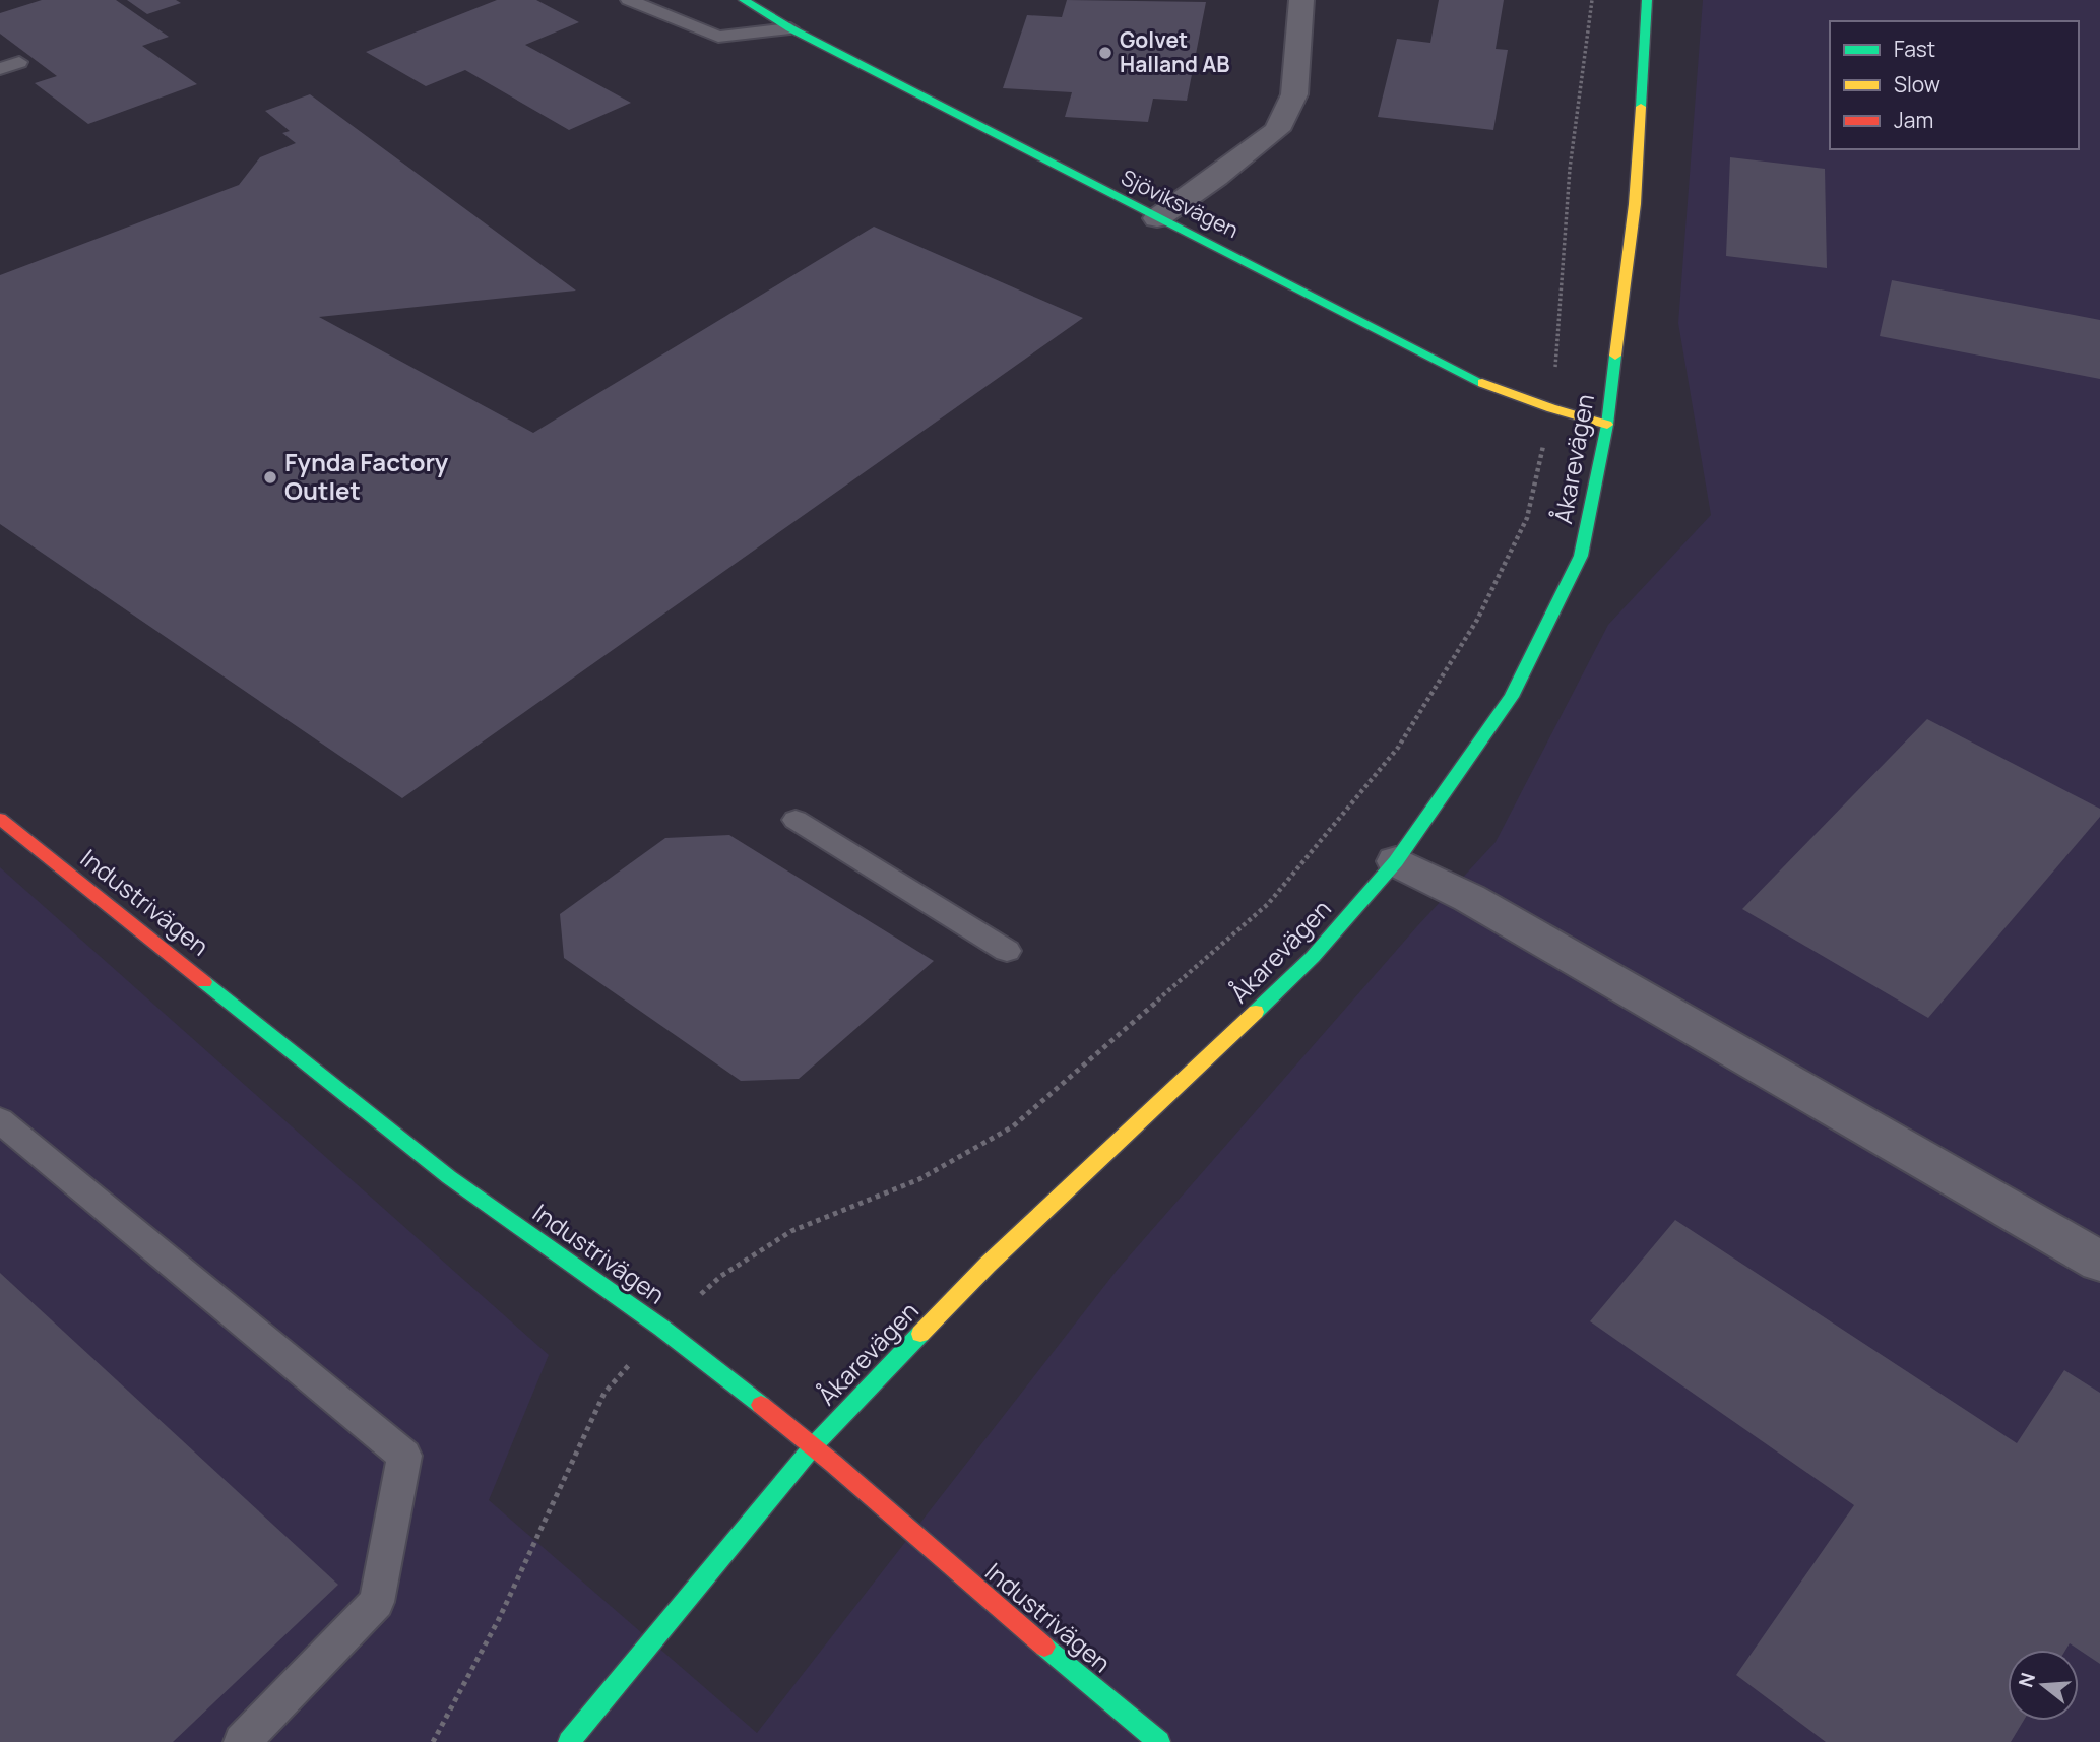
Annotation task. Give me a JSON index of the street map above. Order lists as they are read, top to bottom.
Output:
{
  "streets": {
    "street": ["Sjöviksvägen", "Åkarevägen", "Industrivägen"]
  },
  "crossings": [
    ["Sjöviksvägen", "Åkarevägen"],
    ["Åkarevägen", "Industrivägen"]
  ],
  "places": ["Golvet Halland AB", "Fynda Factory Outlet"],
  "legend": ["Fast", "Slow", "Jam"],
  "north": "left"
}
